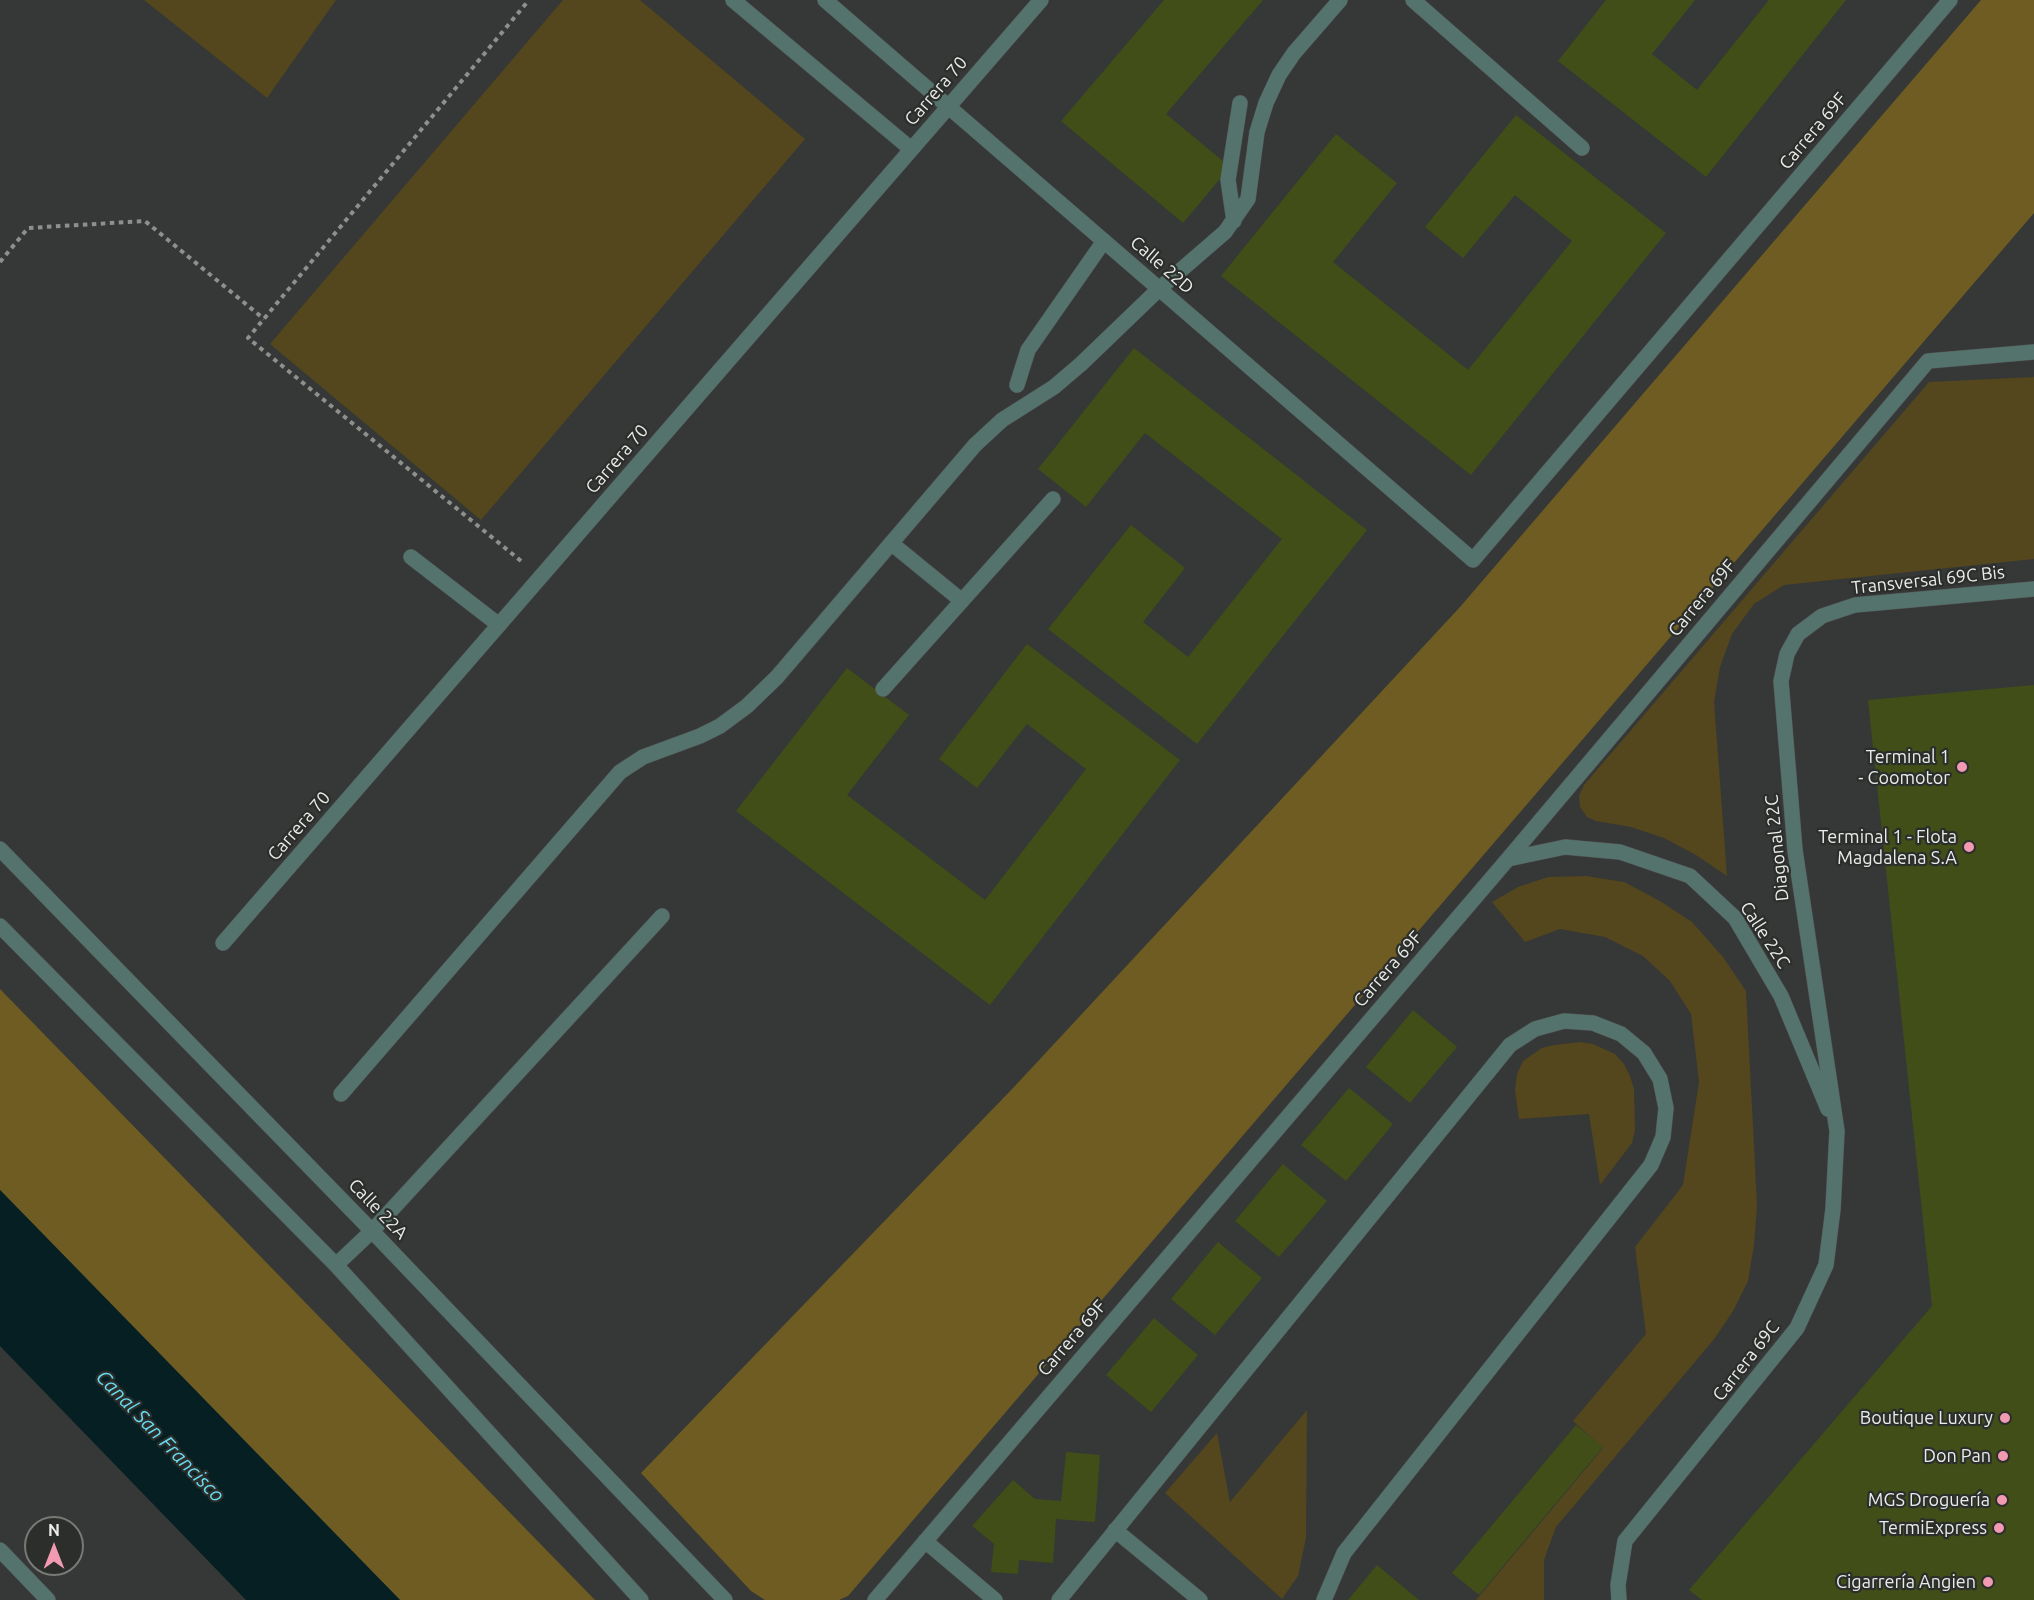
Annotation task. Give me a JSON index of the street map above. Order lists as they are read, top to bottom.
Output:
{
  "streets": {
    "street": [
      "Carrera 70",
      "Carrera 69F",
      "Calle 22D",
      "Transversal 69C Bis",
      "Diagonal 22C",
      "Calle 22C",
      "Calle 22A",
      "Carrera 69C"
    ]
  },
  "crossings": [
    ["Carrera 70", "Calle 22D"],
    ["Carrera 69F", "Calle 22D"],
    ["Carrera 69F", "Calle 22C"],
    ["Transversal 69C Bis", "Diagonal 22C"],
    ["Diagonal 22C", "Calle 22C"],
    ["Diagonal 22C", "Carrera 69C"],
    ["Calle 22C", "Carrera 69C"]
  ],
  "water": ["Canal San Francisco"],
  "places": [
    "Terminal 1 - Coomotor",
    "Terminal 1 - Flota Magdalena S.A",
    "Boutique Luxury",
    "Don Pan",
    "MGS Droguería",
    "TermiExpress",
    "Cigarrería Angien"
  ],
  "north": "top"
}
